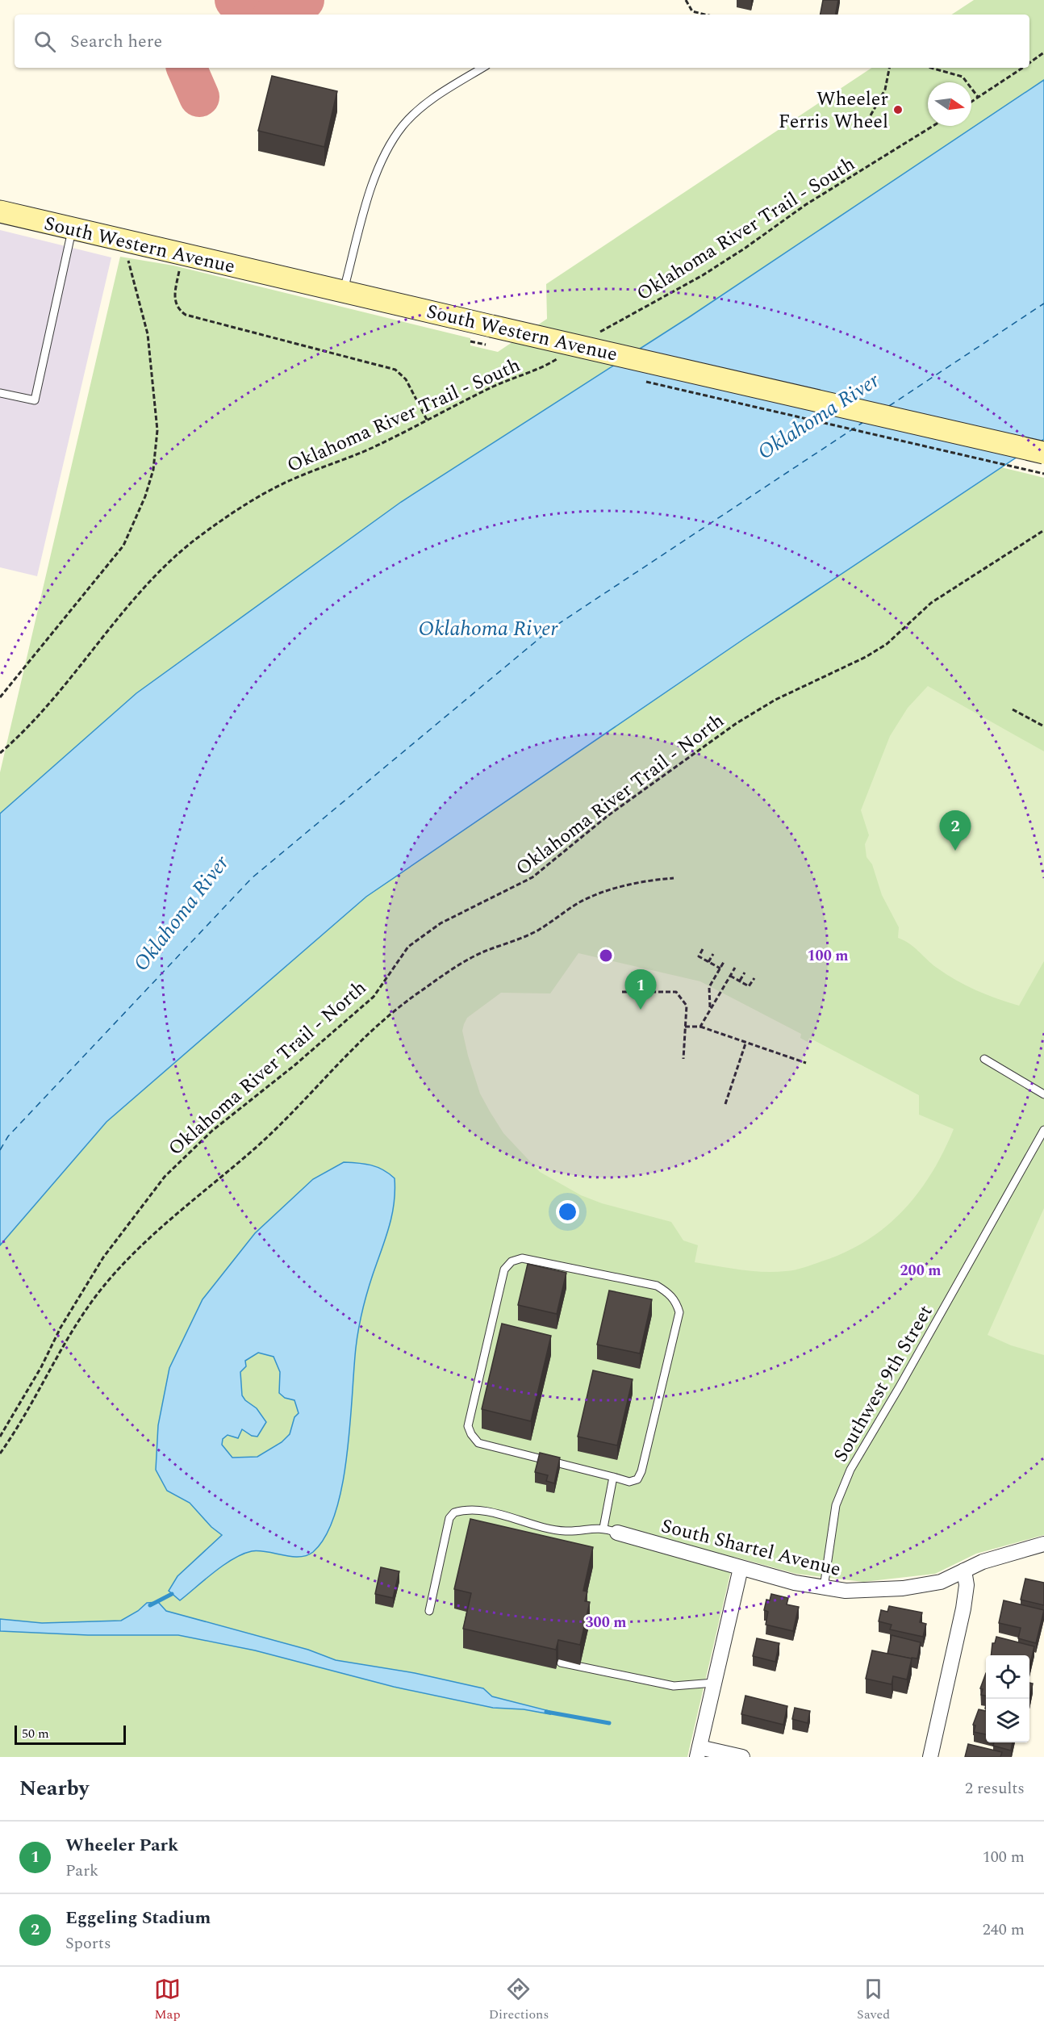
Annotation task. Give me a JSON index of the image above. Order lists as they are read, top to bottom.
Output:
{
  "streets": {
    "main road": ["South Western Avenue"],
    "street": ["South Shartel Avenue"],
    "lane": ["Southwest 9th Street"],
    "path": ["Oklahoma River Trail - South", "Oklahoma River Trail - North"]
  },
  "crossings": [
    ["Southwest 9th Street", "South Shartel Avenue"]
  ],
  "water": ["Oklahoma River"],
  "places": ["Wheeler Ferris Wheel"],
  "scale_bar": "50 m",
  "north": "right",
  "page": {
    "search": "Search here",
    "pins": ["2", "1"],
    "scale": "50 m",
    "heading": ["Nearby", "2 results"],
    "list": [
      {
        "mark": "1",
        "name": "Wheeler Park",
        "note": "Park",
        "value": "100 m"
      },
      {
        "mark": "2",
        "name": "Eggeling Stadium",
        "note": "Sports",
        "value": "240 m"
      }
    ],
    "nav": ["Map", "Directions", "Saved"]
  },
  "rings": ["100 m", "200 m", "300 m"]
}
